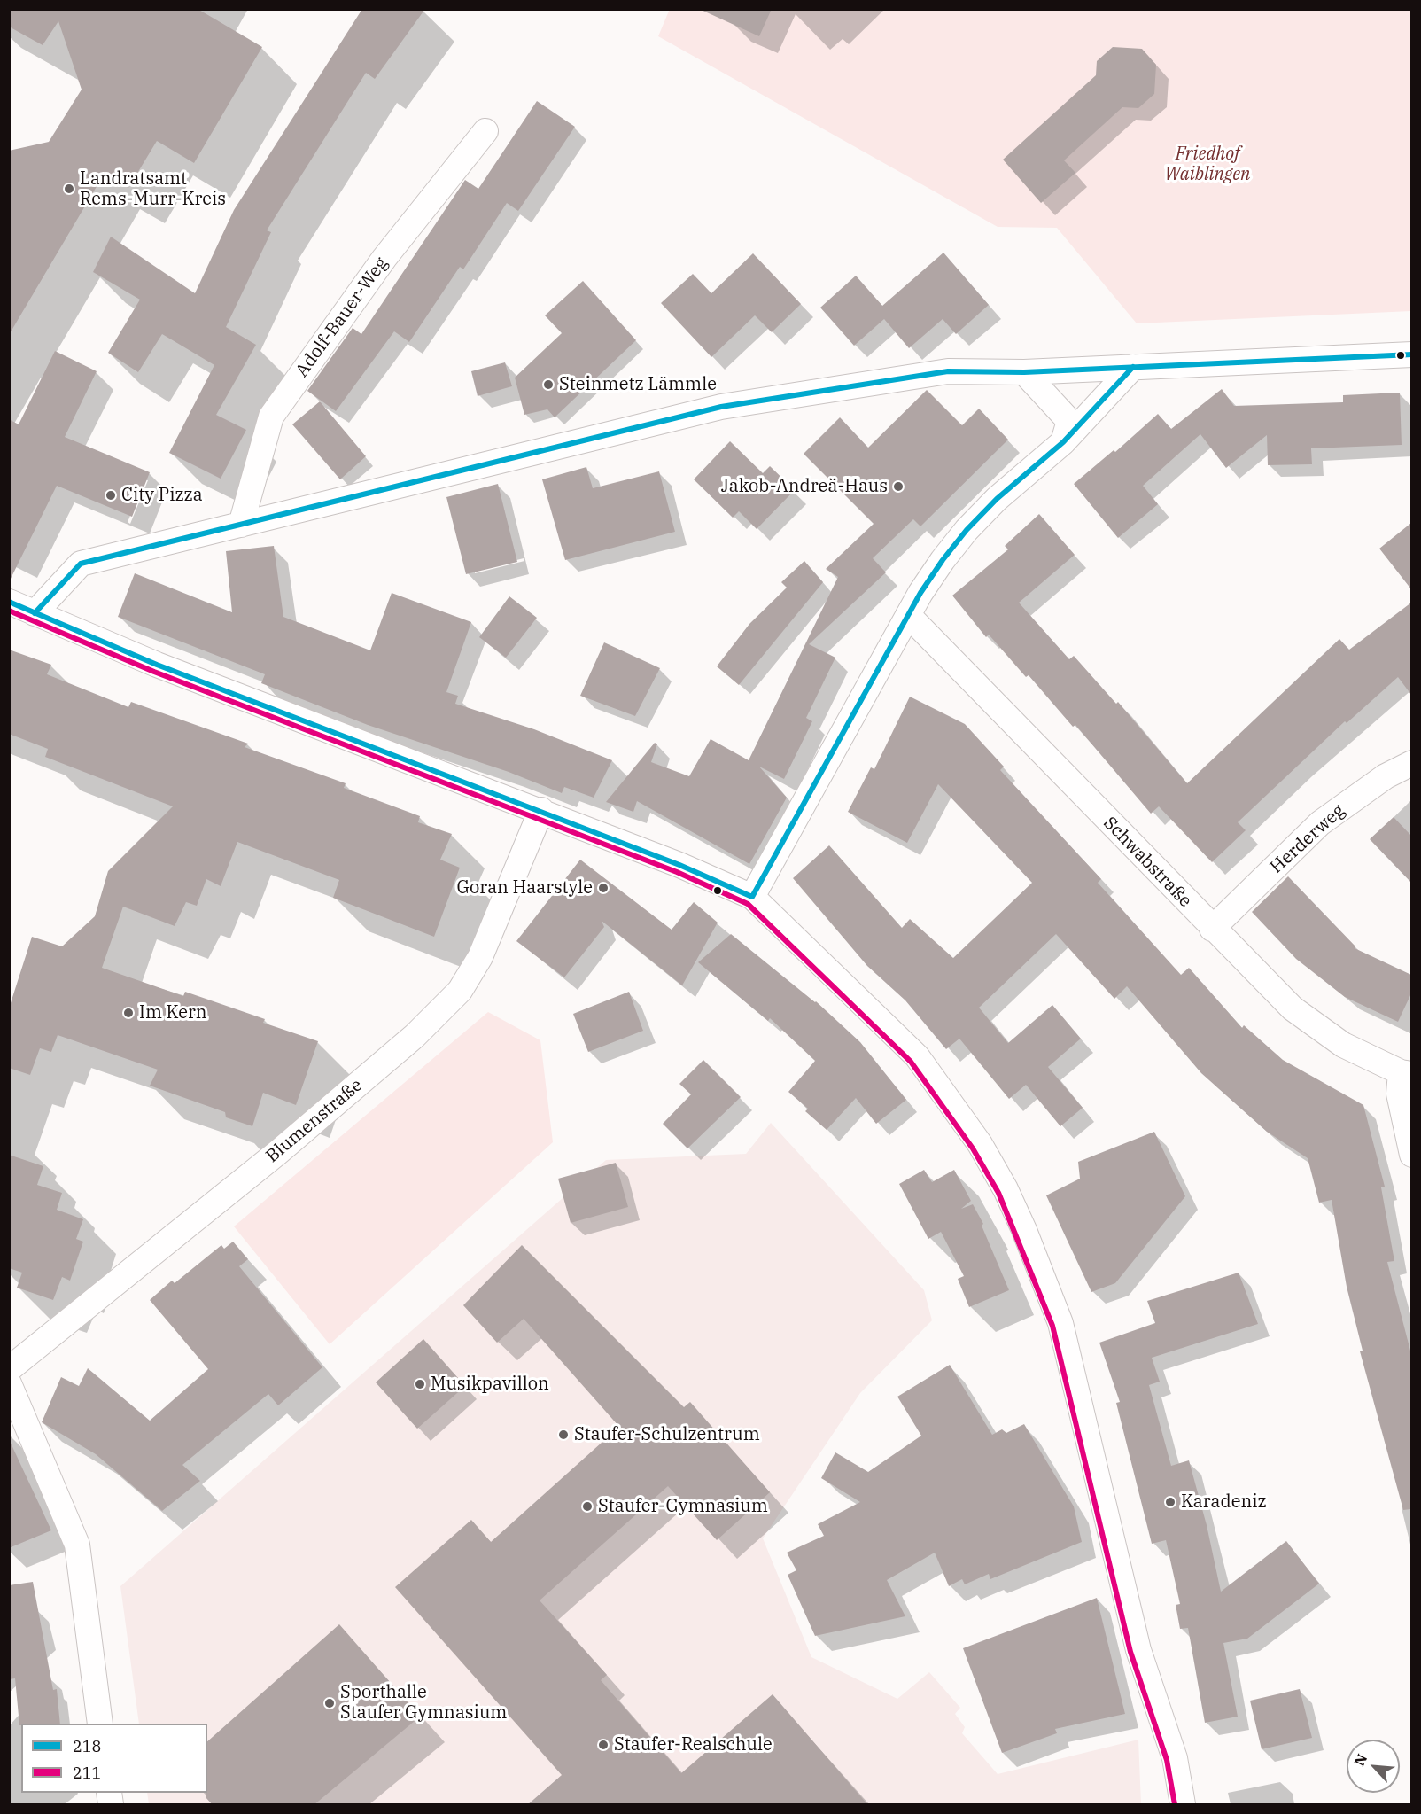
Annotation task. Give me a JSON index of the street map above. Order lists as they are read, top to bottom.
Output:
{
  "streets": {
    "street": [
      "Adolf-Bauer-Weg",
      "Herderweg",
      "Schwabstraße",
      "Blumenstraße"
    ]
  },
  "crossings": [
    ["Herderweg", "Schwabstraße"]
  ],
  "parks": ["Friedhof Waiblingen"],
  "places": [
    "Landratsamt Rems-Murr-Kreis",
    "Steinmetz Lämmle",
    "Jakob-Andreä-Haus",
    "City Pizza",
    "Goran Haarstyle",
    "Im Kern",
    "Musikpavillon",
    "Staufer-Schulzentrum",
    "Karadeniz",
    "Staufer-Gymnasium",
    "Sporthalle Staufer Gymnasium",
    "Staufer-Realschule"
  ],
  "lines": ["transit line 218", "transit line 211"],
  "legend": ["218", "211"],
  "north": "top left"
}
